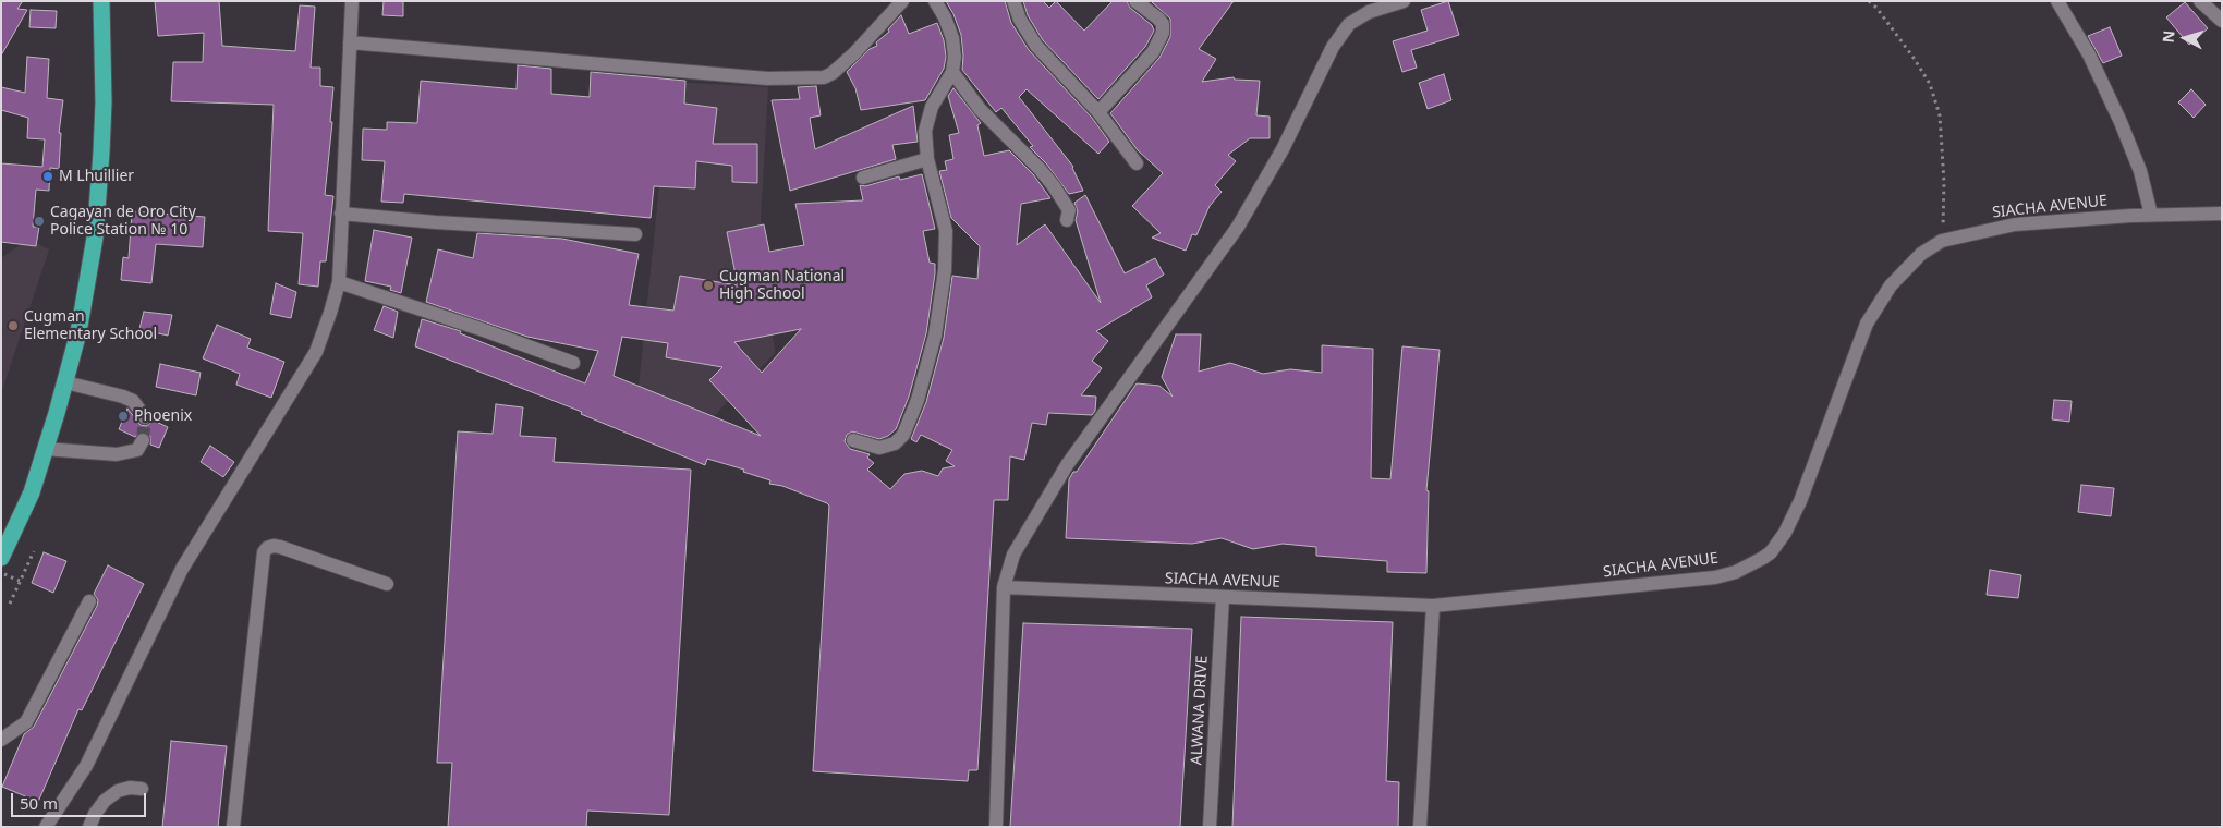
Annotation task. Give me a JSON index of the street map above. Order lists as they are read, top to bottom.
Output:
{
  "streets": {
    "street": ["SIACHA AVENUE", "ALWANA DRIVE"]
  },
  "crossings": [
    ["SIACHA AVENUE", "ALWANA DRIVE"]
  ],
  "places": [
    "M Lhuillier",
    "Cagayan de Oro City Police Station № 10",
    "Cugman National High School",
    "Cugman Elementary School",
    "Phoenix"
  ],
  "scale_bar": "50 m",
  "north": "left"
}
